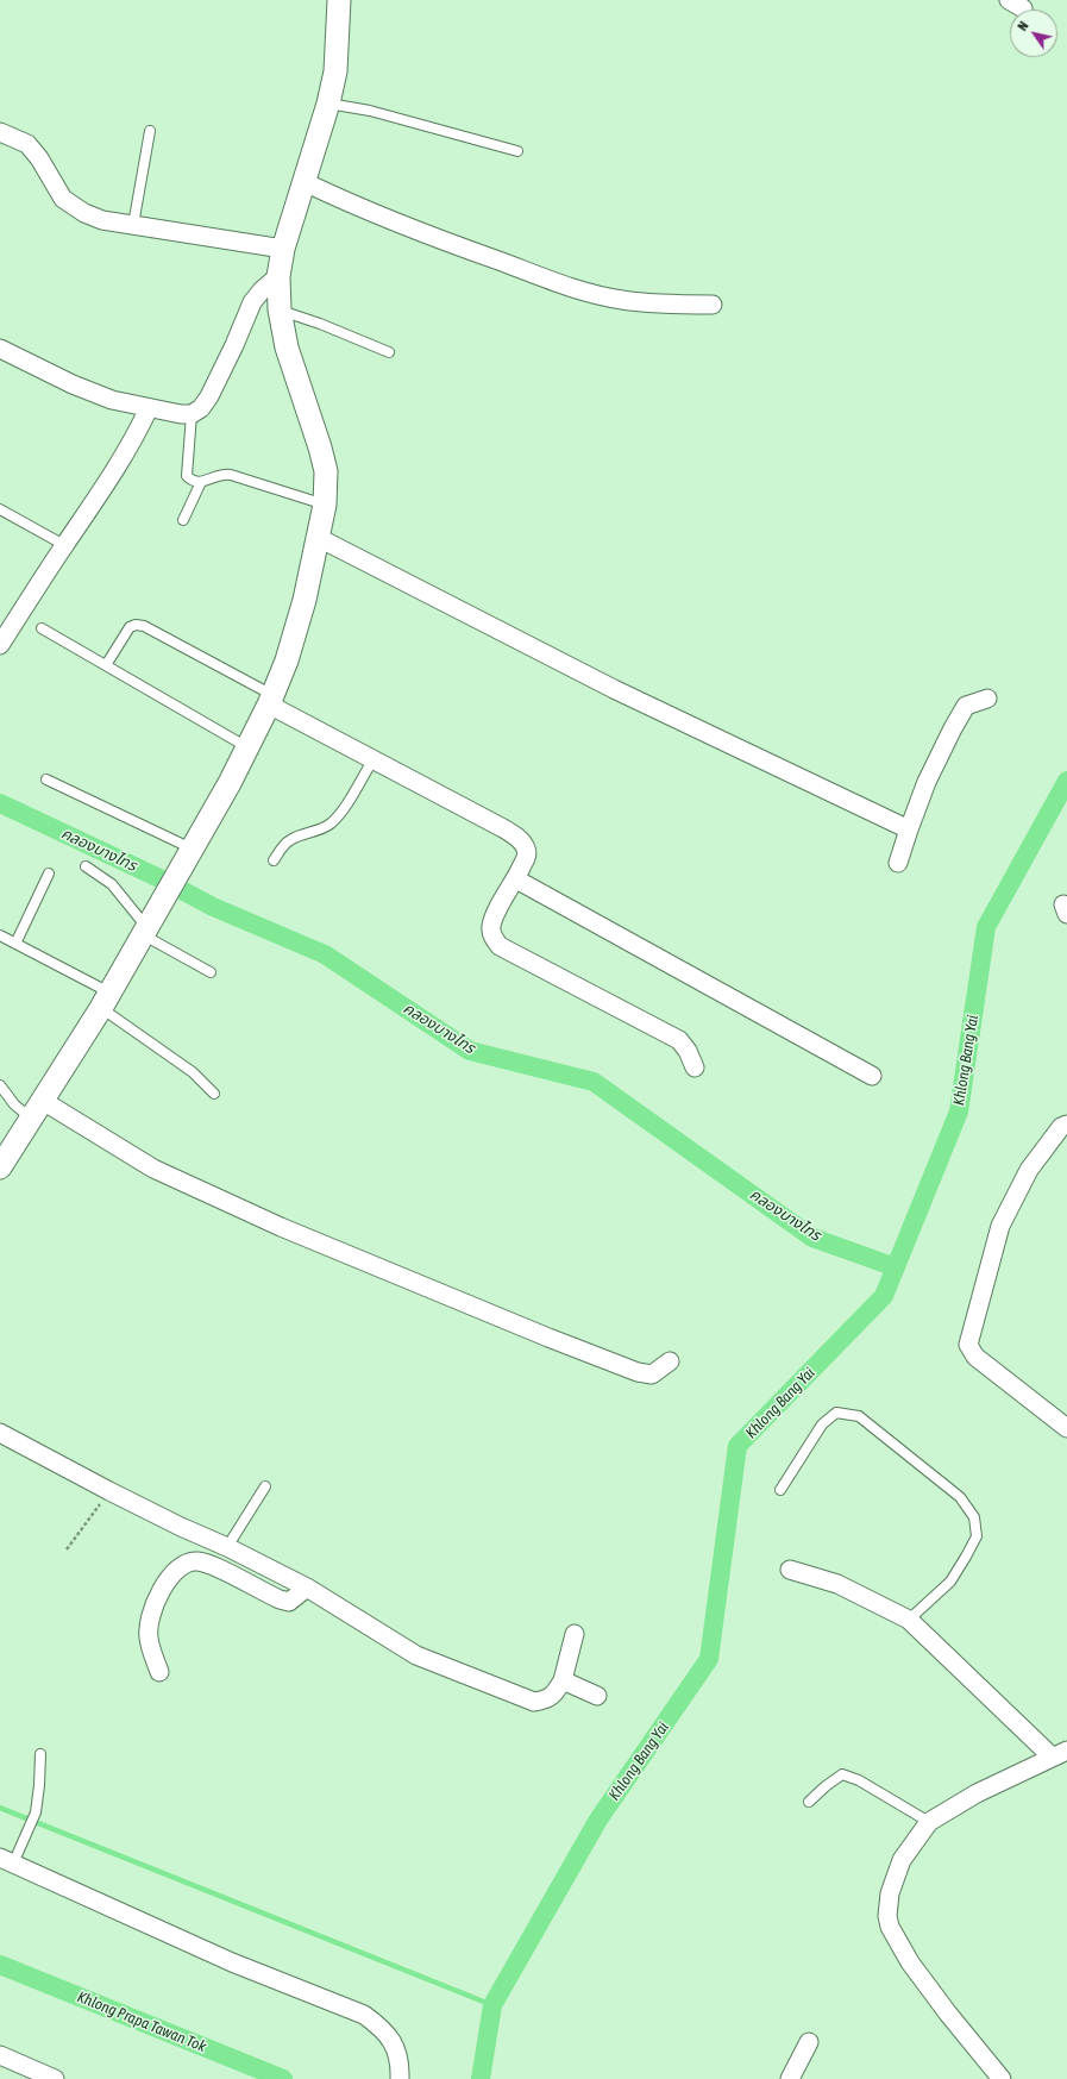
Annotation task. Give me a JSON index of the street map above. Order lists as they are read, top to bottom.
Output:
{
  "water": ["คลองบางไทร", "Khlong Bang Yai", "Khlong Prapa Tawan Tok"],
  "north": "top left"
}
